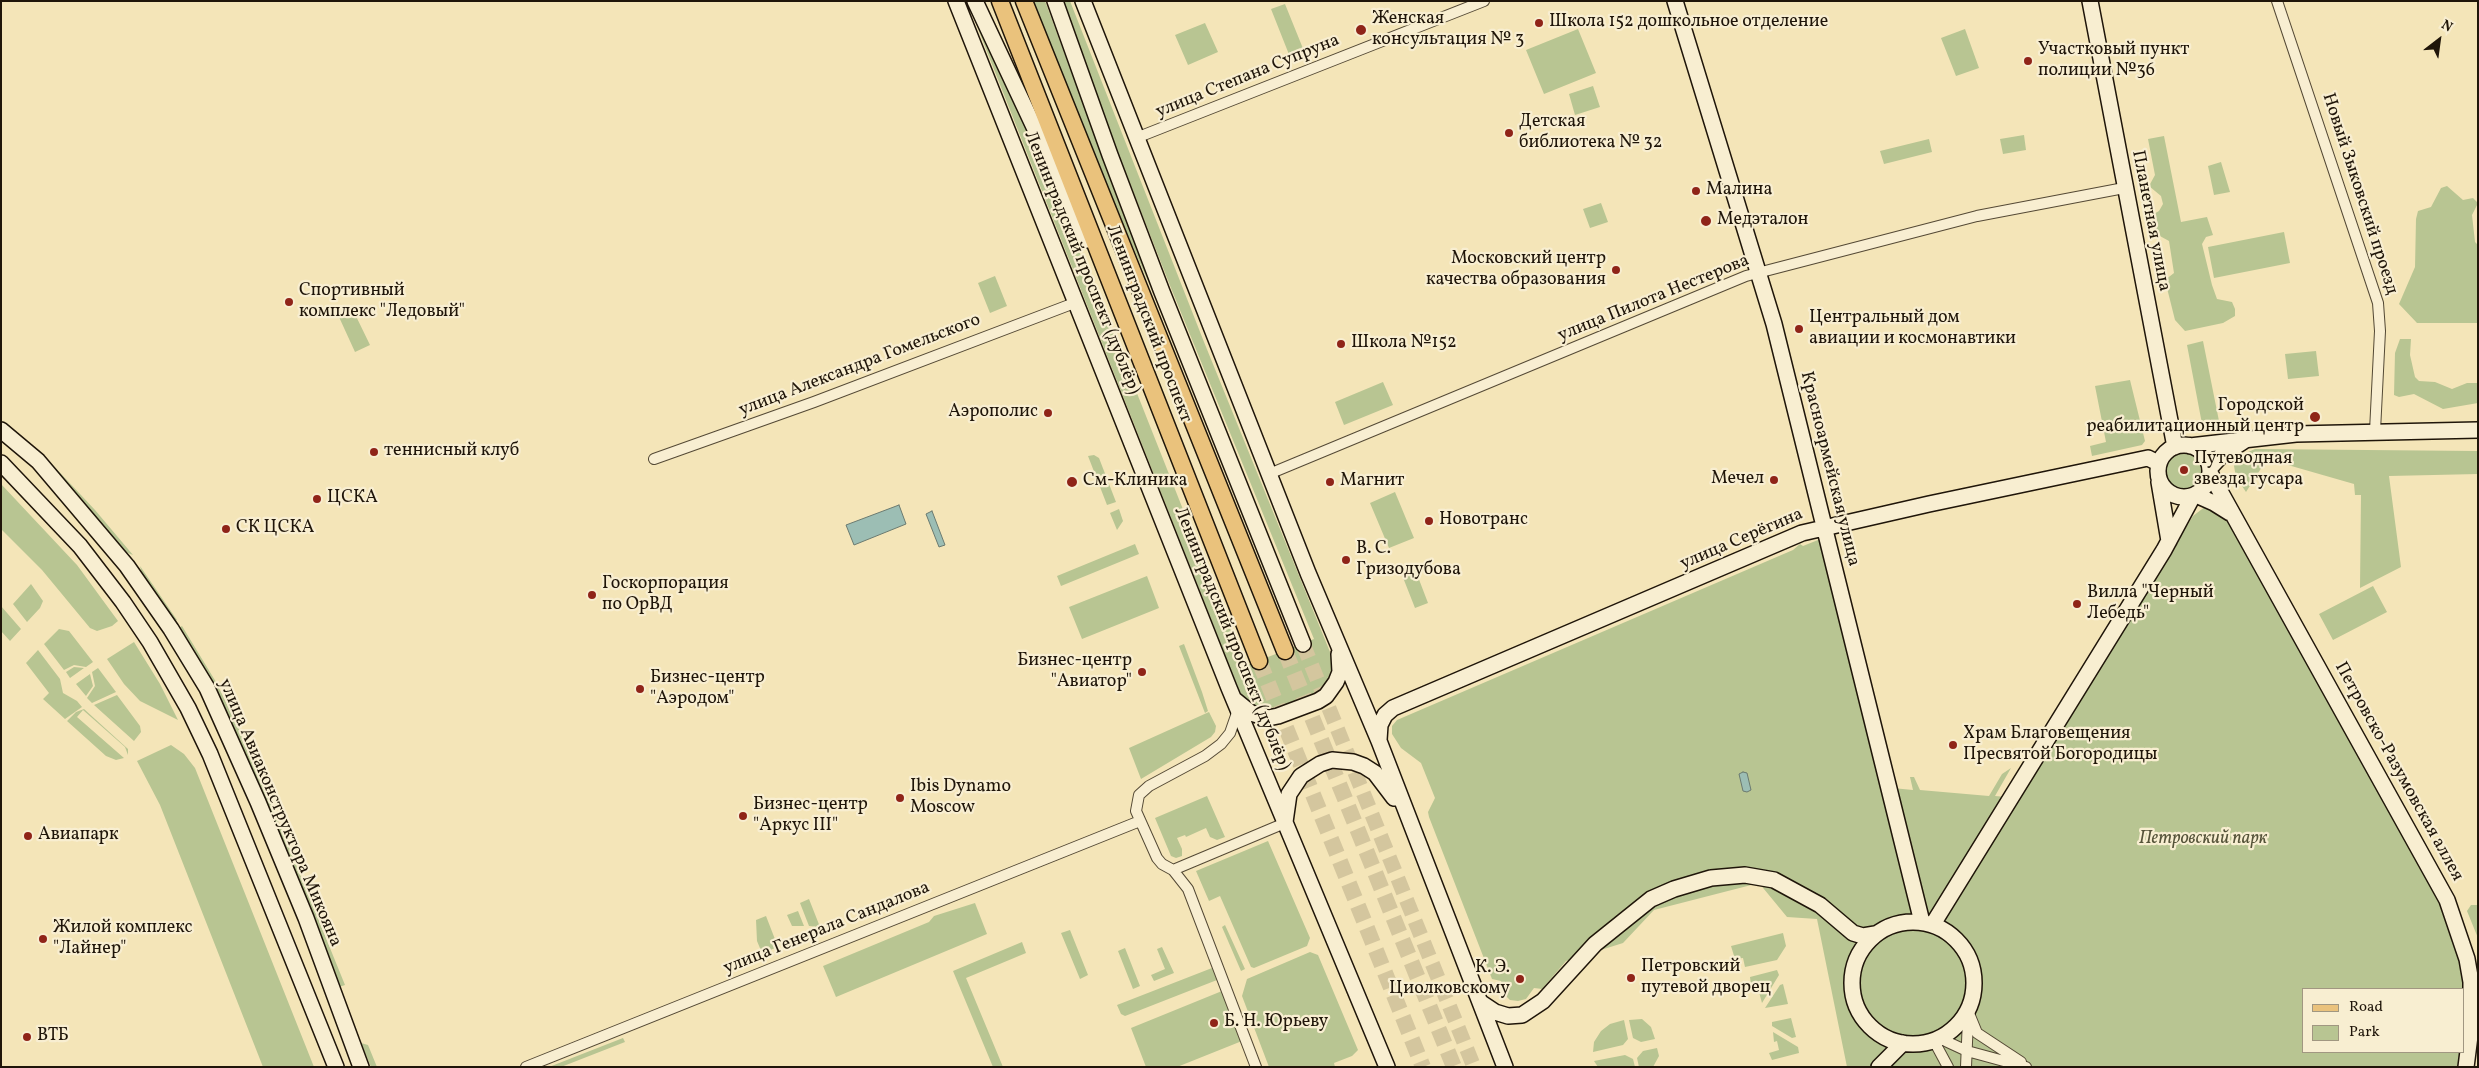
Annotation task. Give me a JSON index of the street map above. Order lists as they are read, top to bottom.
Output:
{
  "streets": {
    "main road": ["Ленинградский проспект"],
    "street": [
      "улица Степана Супруна",
      "Новый Зыковский проезд",
      "Планетная улица",
      "Ленинградский проспект (дублёр)",
      "улица Пилота Нестерова",
      "улица Александра Гомельского",
      "Красноармейская улица",
      "улица Серёгина",
      "Петровско-Разумовская аллея",
      "улица Авиаконструктора Микояна",
      "улица Генерала Сандалова"
    ]
  },
  "crossings": [
    ["Планетная улица", "улица Пилота Нестерова"],
    ["Планетная улица", "улица Серёгина"],
    ["Планетная улица", "Петровско-Разумовская аллея"],
    ["Ленинградский проспект (дублёр)", "улица Александра Гомельского"],
    ["улица Пилота Нестерова", "Красноармейская улица"],
    ["Красноармейская улица", "улица Серёгина"],
    ["улица Серёгина", "Петровско-Разумовская аллея"]
  ],
  "parks": ["Петровский парк"],
  "places": [
    "Школа 152 дошкольное отделение",
    "Женская консультация № 3",
    "Участковый пункт полиции №36",
    "Детская библиотека № 32",
    "Малина",
    "Медэталон",
    "Московский центр качества образования",
    "Спортивный комплекс \"Ледовый\"",
    "Центральный дом авиации и космонавтики",
    "Школа №152",
    "Аэрополис",
    "Городской реабилитационный центр",
    "теннисный клуб",
    "Путеводная звезда гусара",
    "Мечел",
    "См-Клиника",
    "Магнит",
    "ЦСКА",
    "Новотранс",
    "СК ЦСКА",
    "В. С. Гризодубова",
    "Госкорпорация по ОрВД",
    "Вилла \"Черный Лебедь\"",
    "Бизнес-центр \"Авиатор\"",
    "Бизнес-центр \"Аэродом\"",
    "Храм Благовещения Пресвятой Богородицы",
    "Ibis Dynamo Moscow",
    "Бизнес-центр \"Аркус III\"",
    "Авиапарк",
    "Жилой комплекс \"Лайнер\"",
    "Петровский путевой дворец",
    "К. Э. Циолковскому",
    "Б. Н. Юрьеву",
    "ВТБ"
  ],
  "legend": ["Road", "Park"],
  "north": "top right"
}
